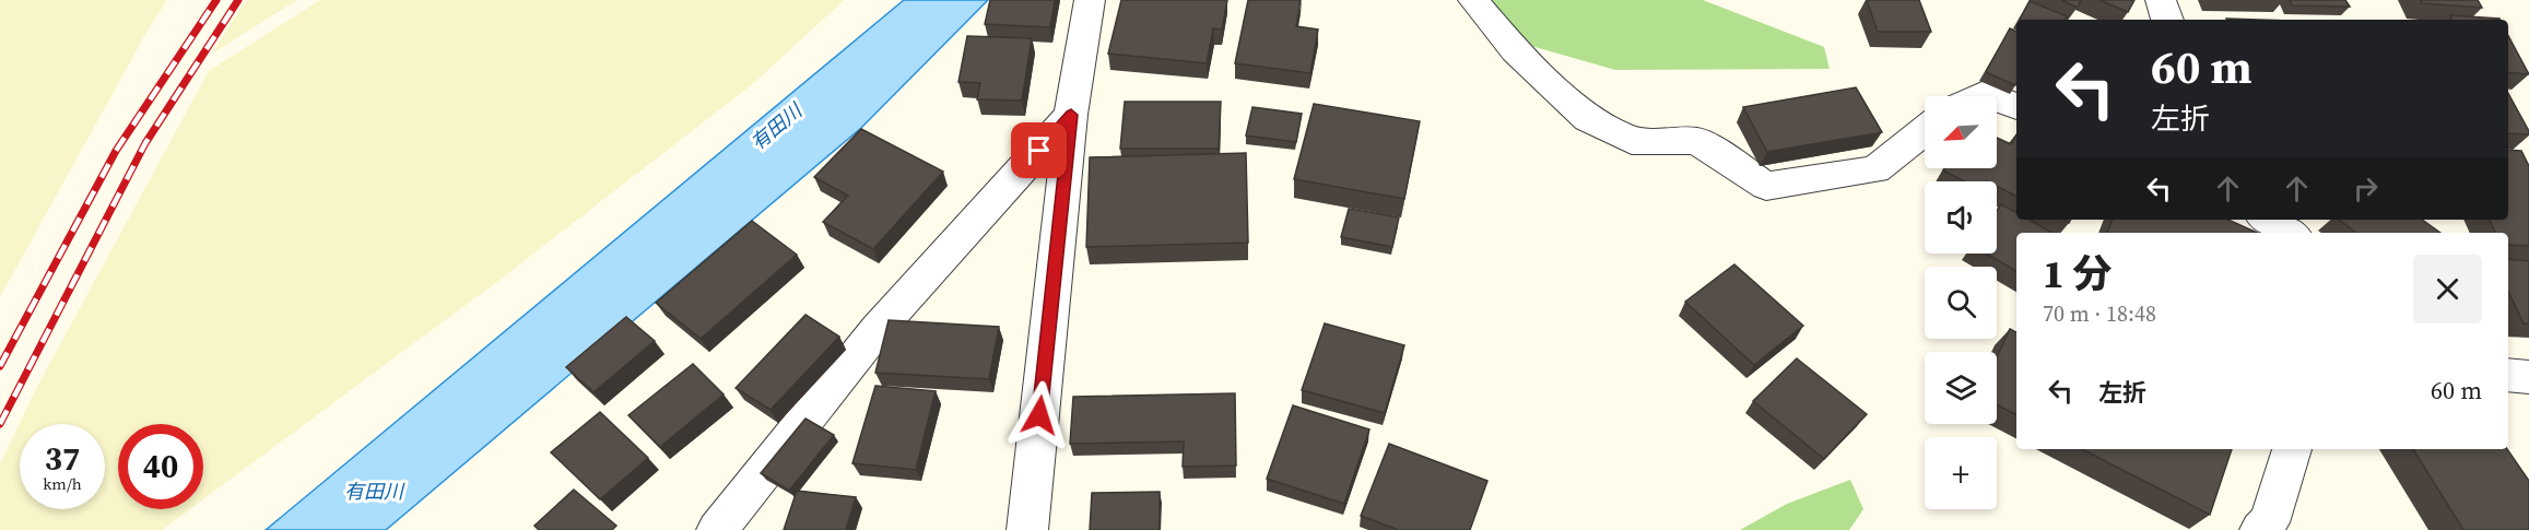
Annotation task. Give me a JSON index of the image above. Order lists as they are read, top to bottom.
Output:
{
  "water": ["有田川"],
  "north": "bottom left",
  "page": {
    "turn": ["60 m", "左折"],
    "map_buttons": "+",
    "heading": ["1 分", "70 m · 18:48"],
    "list": [
      {
        "name": "左折",
        "value": "60 m"
      }
    ],
    "speed": "37 km/h",
    "limit": "40"
  }
}
